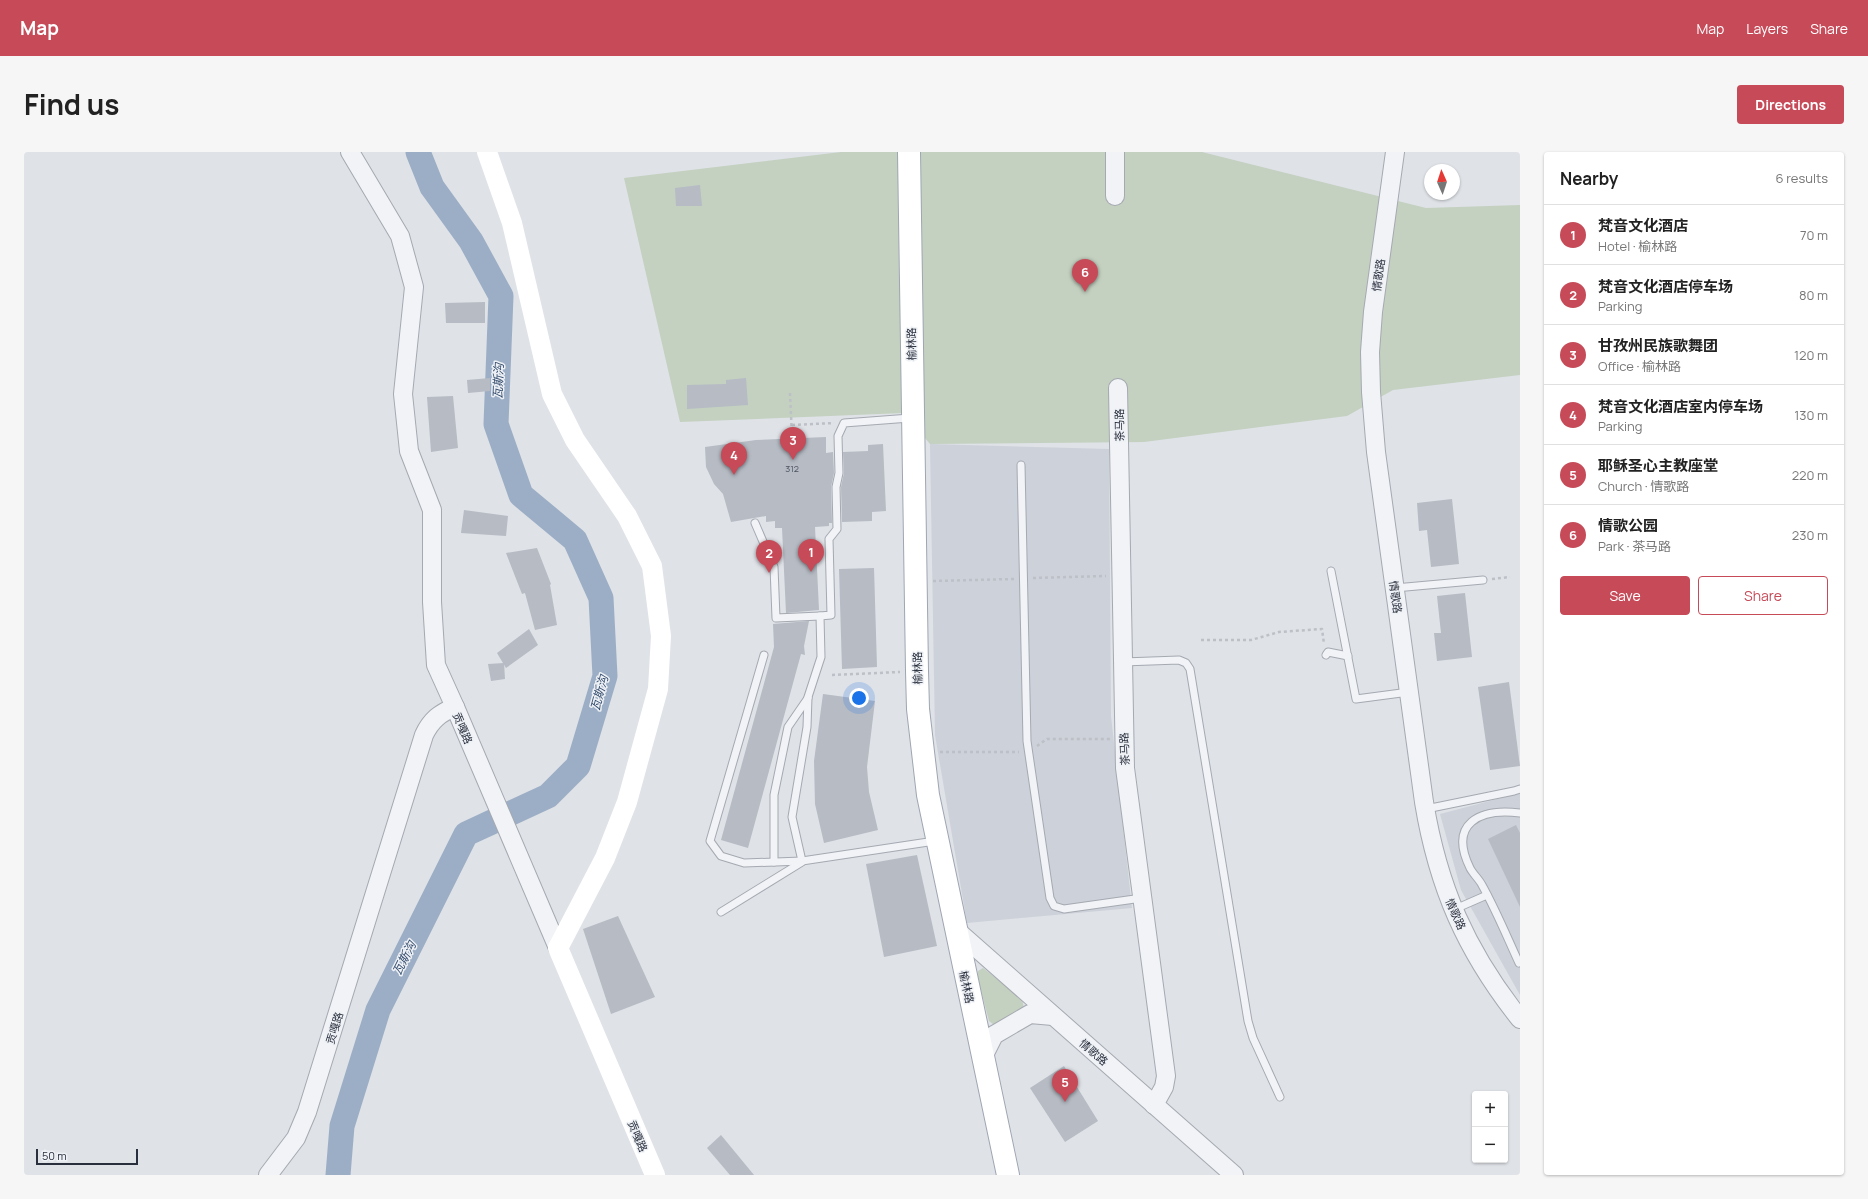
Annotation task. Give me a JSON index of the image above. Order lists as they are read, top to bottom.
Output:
{
  "streets": {
    "main road": ["榆林路", "贡嘎路"],
    "street": ["情歌路", "茶马路"]
  },
  "crossings": [
    ["情歌路", "榆林路"],
    ["情歌路", "茶马路"]
  ],
  "water": ["瓦斯沟"],
  "house_numbers": ["312"],
  "scale_bar": "50 m",
  "north": "top",
  "page": {
    "header": "Map",
    "nav": ["Map", "Layers", "Share"],
    "title": "Find us",
    "buttons": [
      "Directions",
      ["Save", "Share"]
    ],
    "heading": ["Nearby", "6 results"],
    "list": [
      {
        "mark": "1",
        "name": "梵音文化酒店",
        "note": "Hotel · 榆林路",
        "value": "70 m"
      },
      {
        "mark": "2",
        "name": "梵音文化酒店停车场",
        "note": "Parking",
        "value": "80 m"
      },
      {
        "mark": "3",
        "name": "甘孜州民族歌舞团",
        "note": "Office · 榆林路",
        "value": "120 m"
      },
      {
        "mark": "4",
        "name": "梵音文化酒店室内停车场",
        "note": "Parking",
        "value": "130 m"
      },
      {
        "mark": "5",
        "name": "耶稣圣心主教座堂",
        "note": "Church · 情歌路",
        "value": "220 m"
      },
      {
        "mark": "6",
        "name": "情歌公园",
        "note": "Park · 茶马路",
        "value": "230 m"
      }
    ],
    "pins": [
      "6",
      "3",
      "4",
      "1",
      "2",
      "5"
    ],
    "map_buttons": ["+", "−"],
    "scale": "50 m"
  }
}
